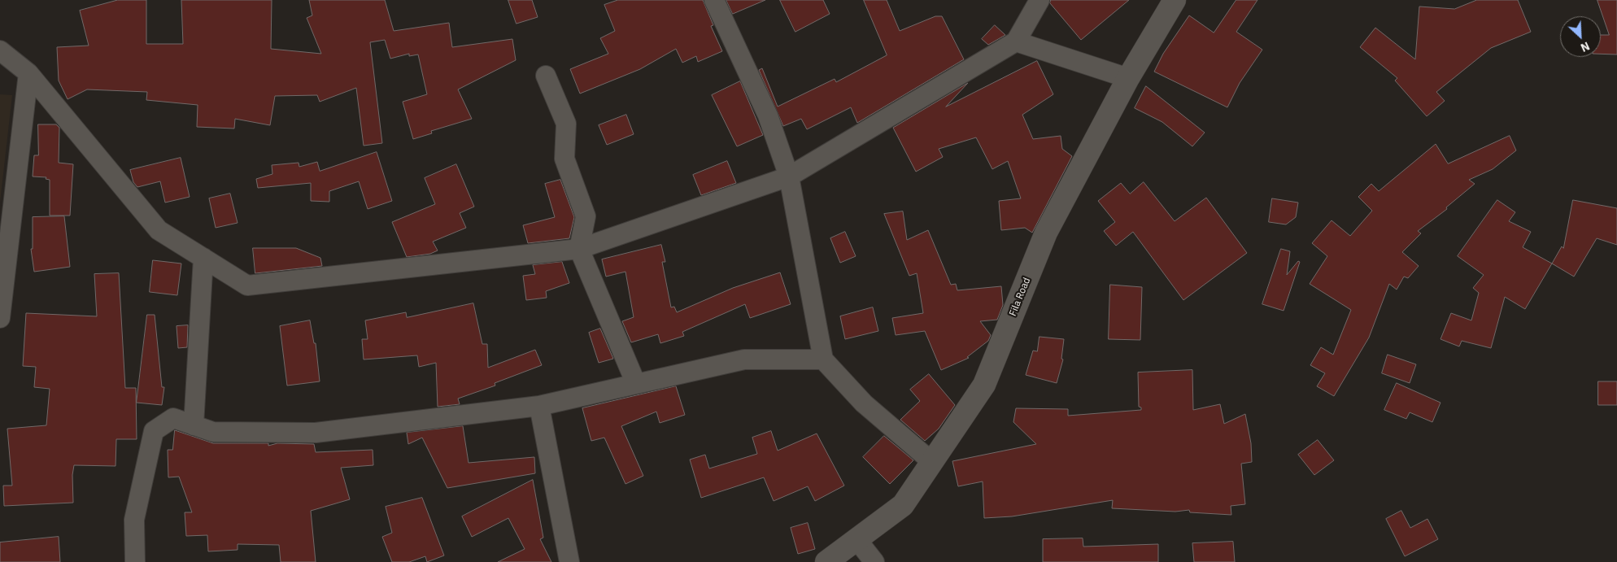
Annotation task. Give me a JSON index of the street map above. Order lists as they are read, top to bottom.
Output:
{
  "streets": {
    "street": ["Fila Road"]
  },
  "north": "bottom right"
}
